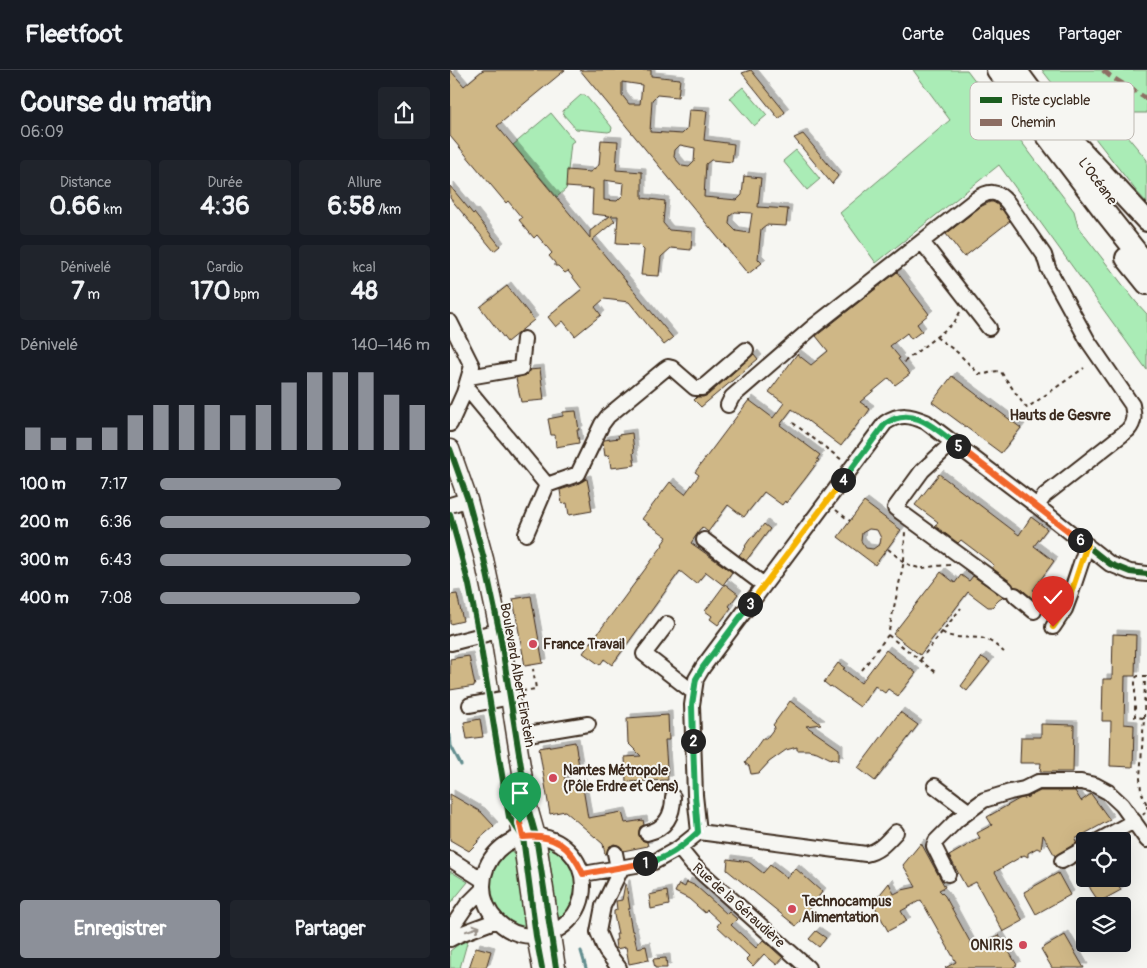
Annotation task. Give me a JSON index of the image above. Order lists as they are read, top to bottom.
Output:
{
  "streets": {
    "highway": ["L’Océane"],
    "main road": ["Boulevard Albert Einstein"],
    "street": ["Rue de la Géraudière"]
  },
  "districts": ["Hauts de Gesvre"],
  "places": [
    "France Travail",
    "Nantes Métropole (Pôle Erdre et Cens)",
    "Technocampus Alimentation",
    "ONIRIS"
  ],
  "legend": ["Piste cyclable", "Chemin"],
  "page": {
    "header": "Fleetfoot",
    "nav": ["Carte", "Calques", "Partager"],
    "heading": ["Course du matin", "06:09"],
    "stats": [
      ["Distance", "0.66 km"],
      ["Durée", "4:36"],
      ["Allure", "6:58 /km"],
      ["Dénivelé", "7 m"],
      ["Cardio", "170 bpm"],
      ["kcal", "48"]
    ],
    "chart": ["Dénivelé", "140–146 m"],
    "pins": [
      "5",
      "4",
      "6",
      "3",
      "2",
      "1"
    ],
    "list": [
      {
        "name": "100 m",
        "note": "7:17"
      },
      {
        "name": "200 m",
        "note": "6:36"
      },
      {
        "name": "300 m",
        "note": "6:43"
      },
      {
        "name": "400 m",
        "note": "7:08"
      }
    ],
    "buttons": ["Enregistrer", "Partager"]
  }
}
